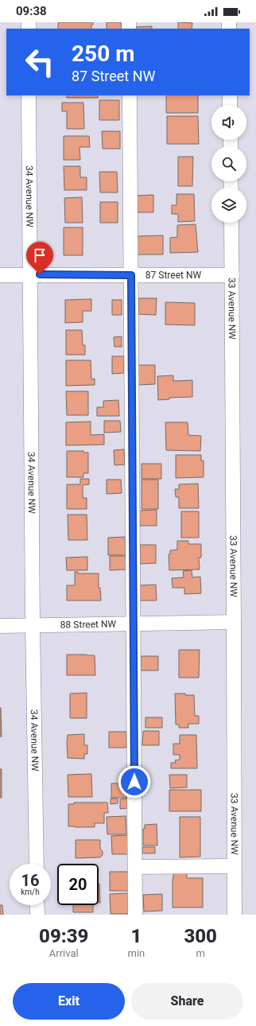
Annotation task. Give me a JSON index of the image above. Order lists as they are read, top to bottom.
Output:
{
  "streets": {
    "street": [
      "34 Avenue NW",
      "87 Street NW",
      "33 Avenue NW",
      "88 Street NW"
    ]
  },
  "crossings": [
    ["34 Avenue NW", "87 Street NW"],
    ["34 Avenue NW", "88 Street NW"],
    ["87 Street NW", "33 Avenue NW"],
    ["33 Avenue NW", "88 Street NW"]
  ],
  "page": {
    "status": "09:38",
    "turn": ["250 m", "87 Street NW"],
    "speed": "16 km/h",
    "limit": "20",
    "eta": [
      "09:39",
      "Arrival",
      "1",
      "min",
      "300",
      "m"
    ],
    "buttons": ["Exit", "Share"]
  }
}
